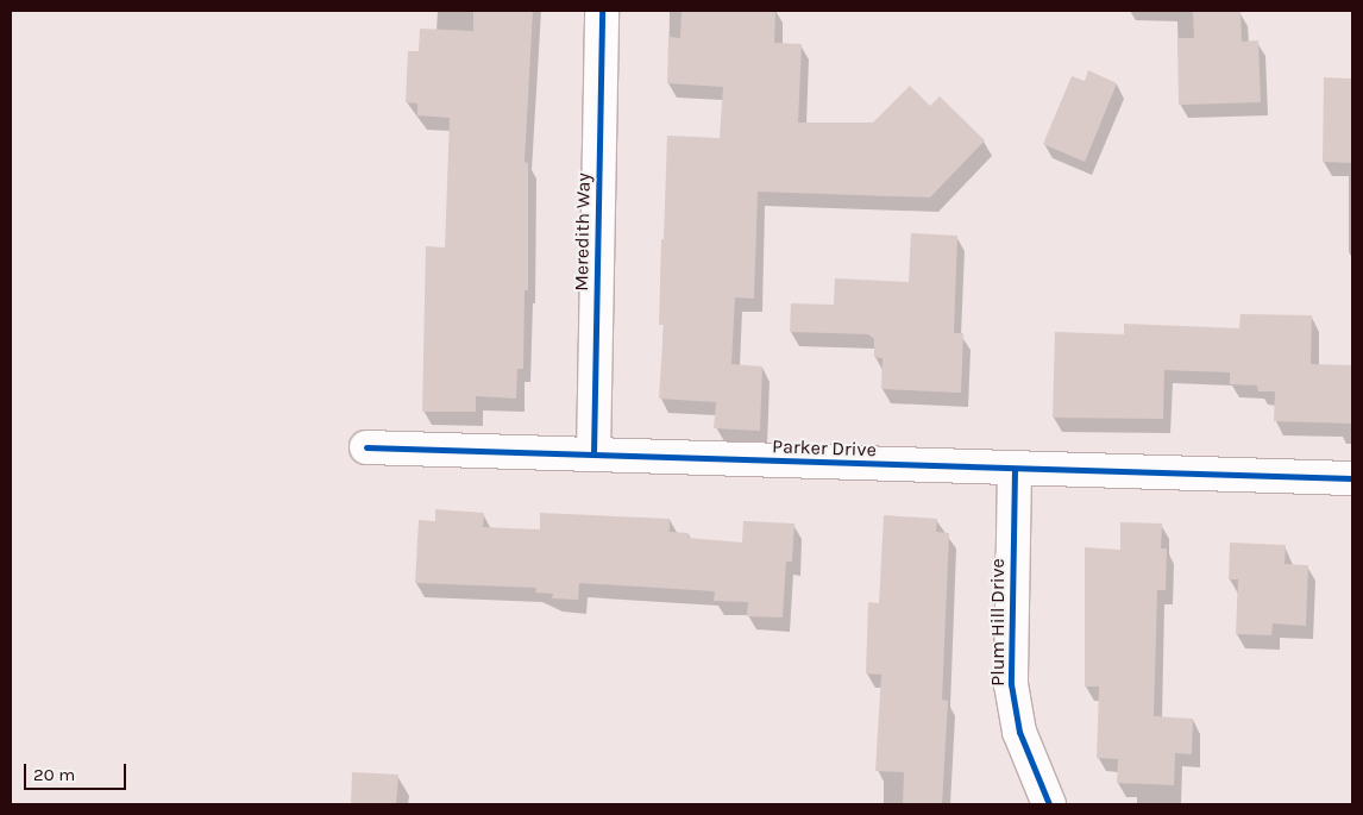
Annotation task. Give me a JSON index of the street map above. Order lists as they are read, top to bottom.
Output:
{
  "streets": {
    "street": ["Meredith Way", "Parker Drive", "Plum Hill Drive"]
  },
  "crossings": [
    ["Meredith Way", "Parker Drive"],
    ["Parker Drive", "Plum Hill Drive"]
  ],
  "scale_bar": "20 m"
}
